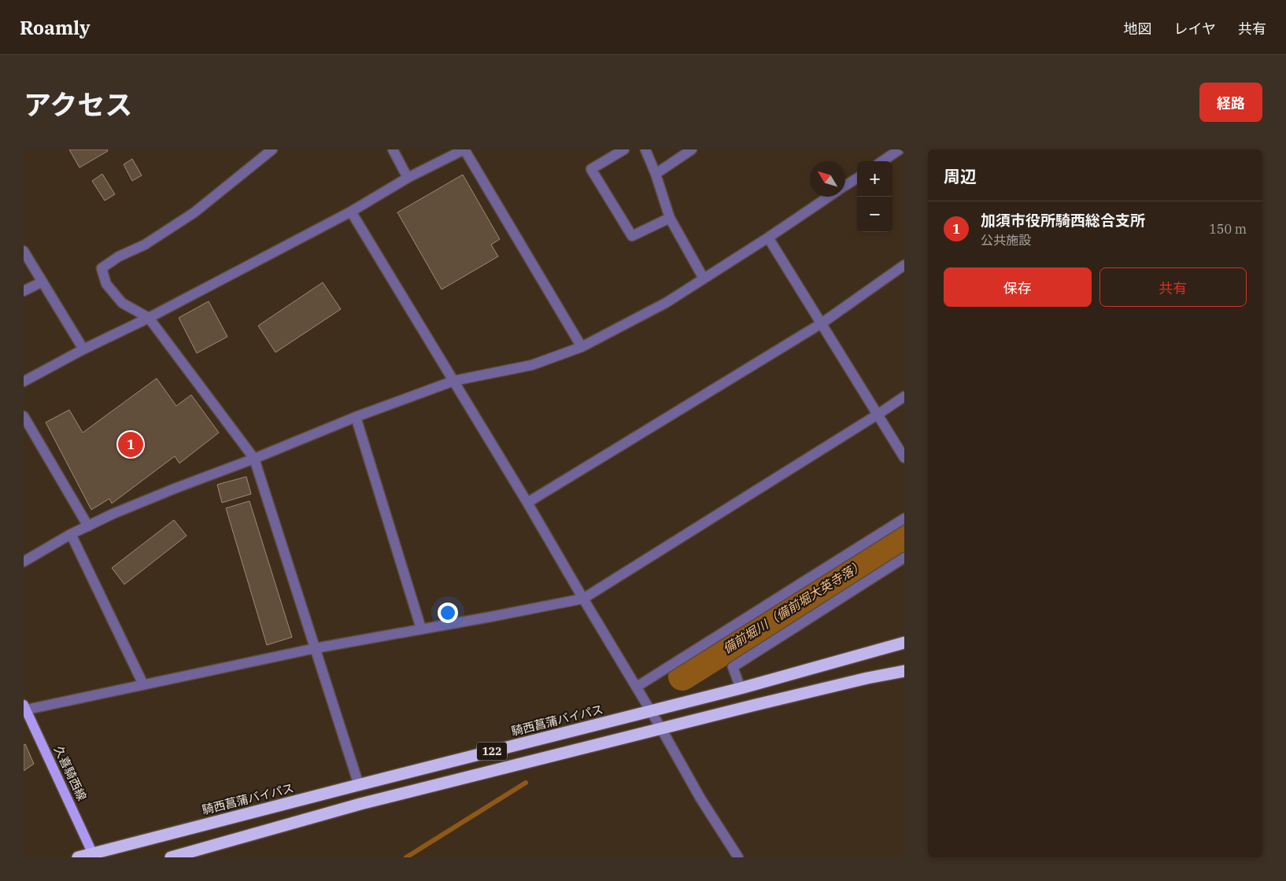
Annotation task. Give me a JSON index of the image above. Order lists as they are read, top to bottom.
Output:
{
  "streets": {
    "highway": ["騎西菖蒲バイパス", "122"],
    "main road": ["久喜騎西線"]
  },
  "crossings": [
    ["騎西菖蒲バイパス", "久喜騎西線"]
  ],
  "water": ["備前堀川（備前堀大英寺落）"],
  "north": "top left",
  "page": {
    "header": "Roamly",
    "nav": ["地図", "レイヤ", "共有"],
    "title": "アクセス",
    "buttons": [
      "経路",
      ["保存", "共有"]
    ],
    "heading": "周辺",
    "map_buttons": ["+", "−"],
    "list": [
      {
        "mark": "1",
        "name": "加須市役所騎西総合支所",
        "note": "公共施設",
        "value": "150 m"
      }
    ],
    "pins": "1"
  }
}
